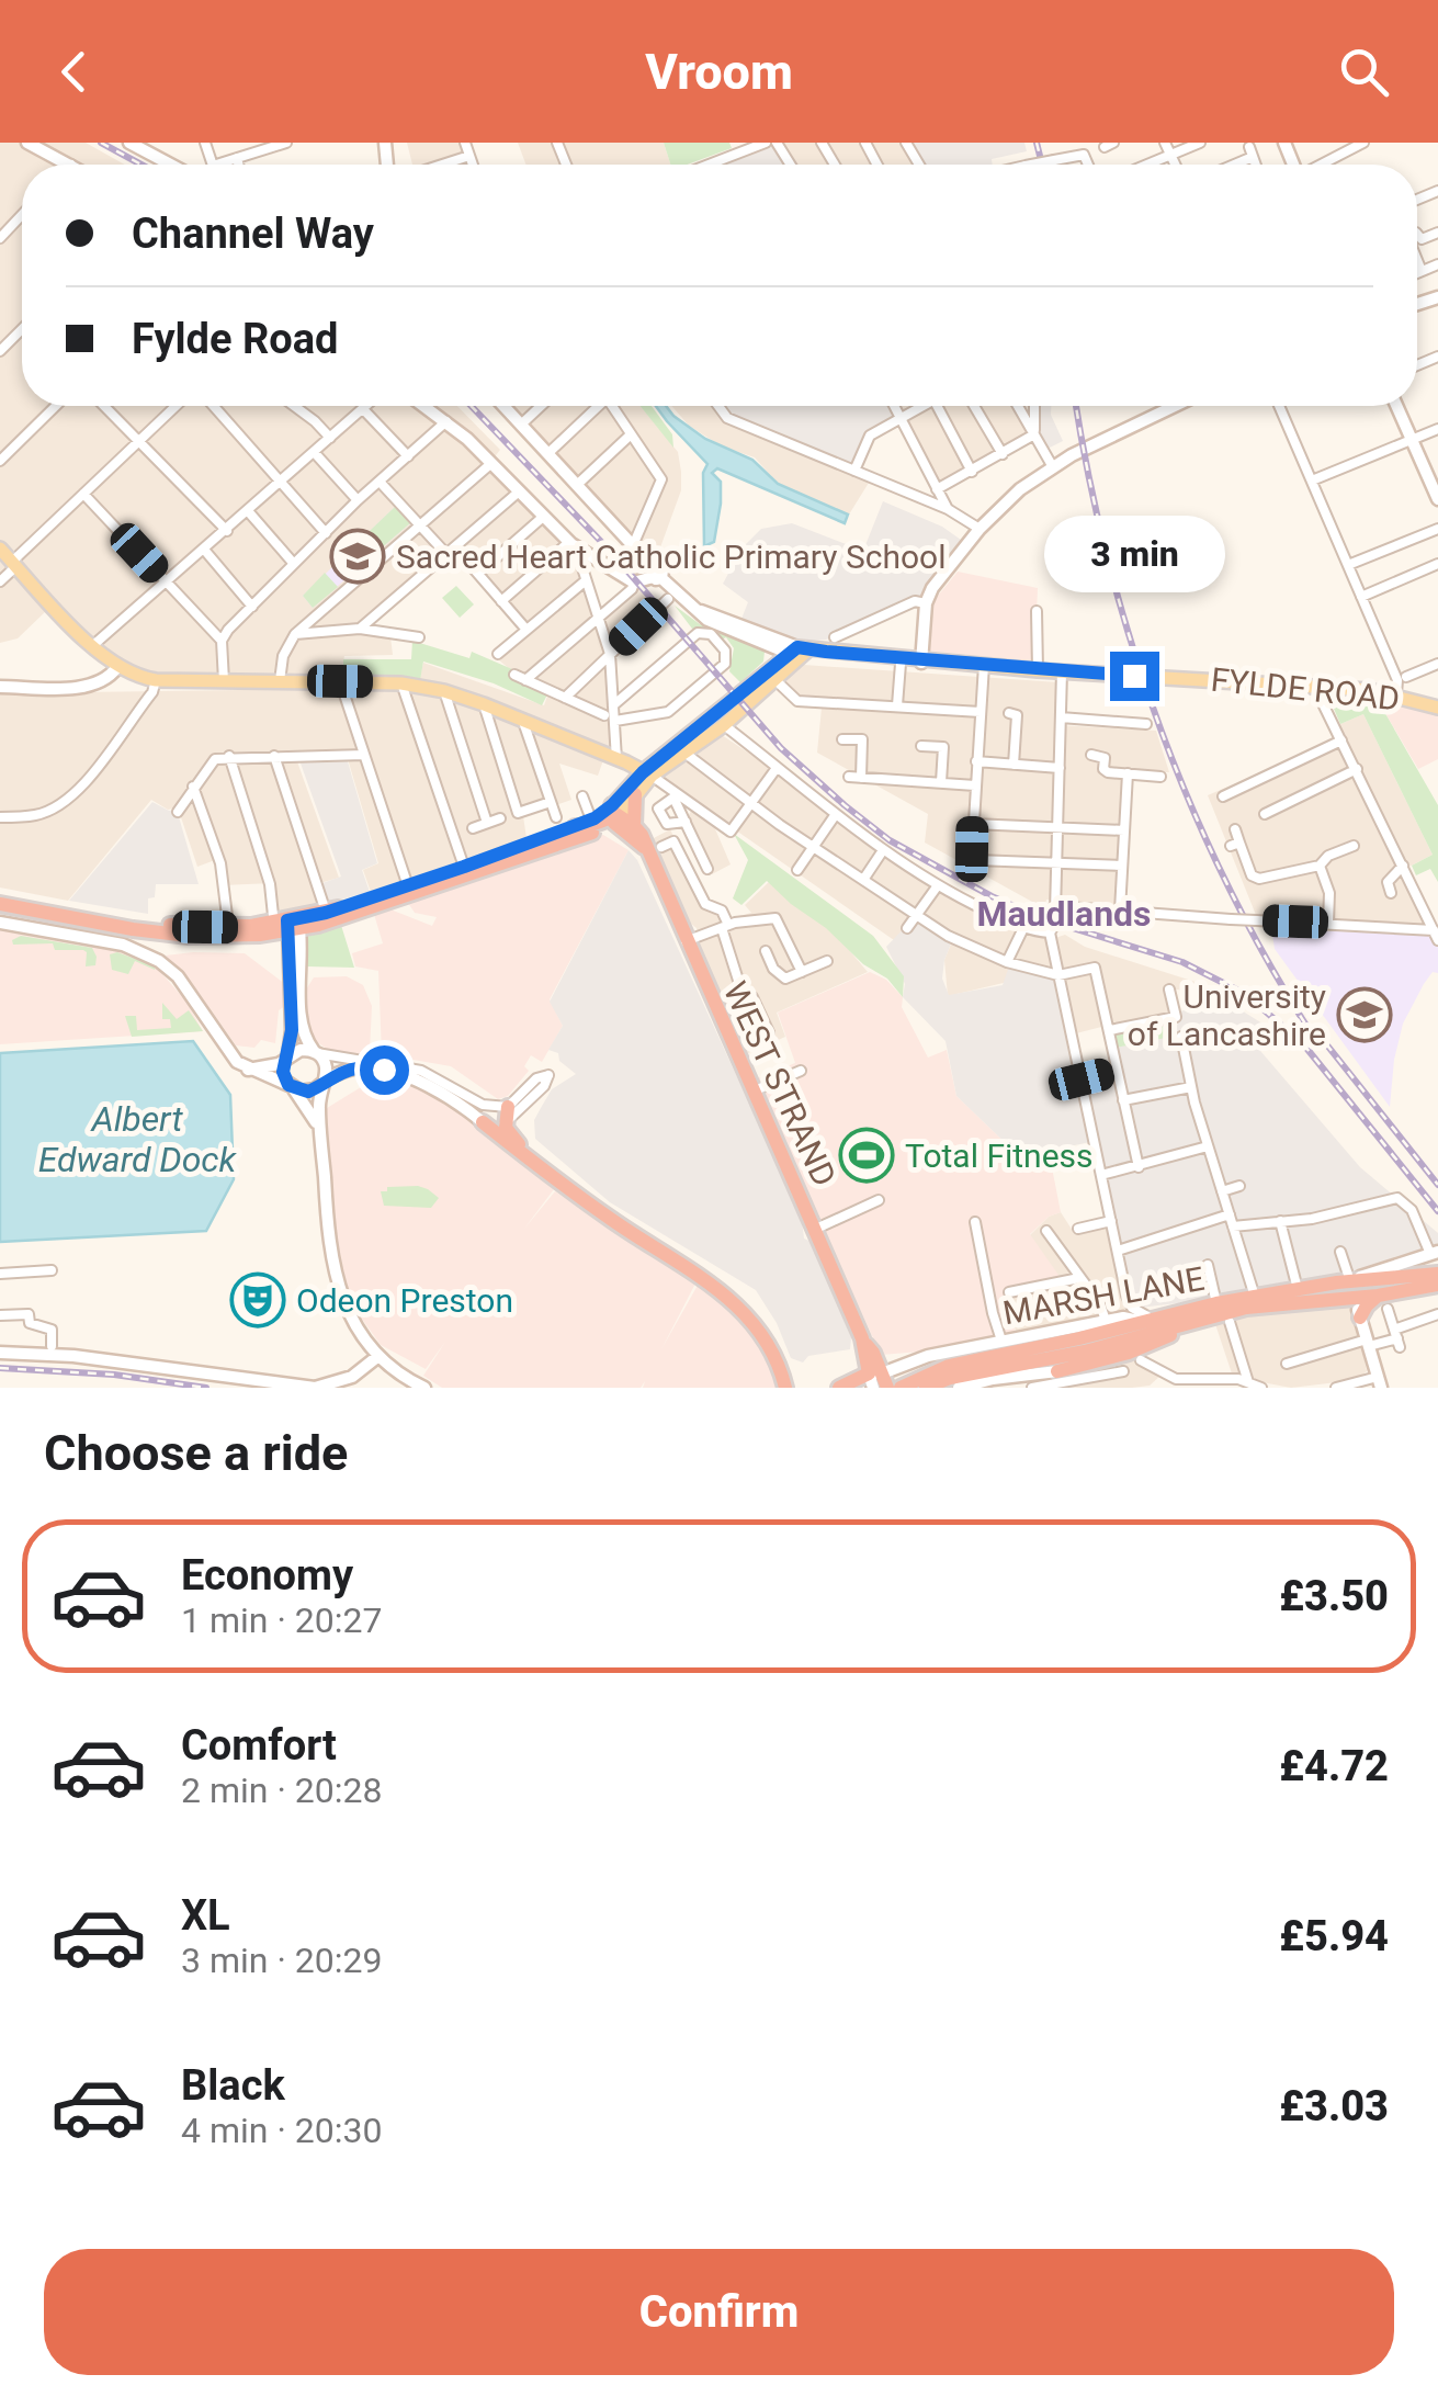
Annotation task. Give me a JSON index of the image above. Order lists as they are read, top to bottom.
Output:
{
  "streets": {
    "highway": ["WEST STRAND", "MARSH LANE"],
    "main road": ["FYLDE ROAD"]
  },
  "crossings": [
    ["WEST STRAND", "MARSH LANE"]
  ],
  "districts": ["Maudlands"],
  "water": ["Albert Edward Dock"],
  "places": {
    "school or university": ["Sacred Heart Catholic Primary School", "University of Lancashire"],
    "sports": ["Total Fitness"],
    "theatre": ["Odeon Preston"]
  },
  "page": {
    "header": "Vroom",
    "banner": ["Channel Way", "Fylde Road"],
    "bubble": "3 min",
    "heading": "Choose a ride",
    "list": [
      {
        "name": "Economy",
        "note": "1 min · 20:27",
        "value": "£3.50"
      },
      {
        "name": "Comfort",
        "note": "2 min · 20:28",
        "value": "£4.72"
      },
      {
        "name": "XL",
        "note": "3 min · 20:29",
        "value": "£5.94"
      },
      {
        "name": "Black",
        "note": "4 min · 20:30",
        "value": "£3.03"
      }
    ],
    "buttons": "Confirm"
  }
}
